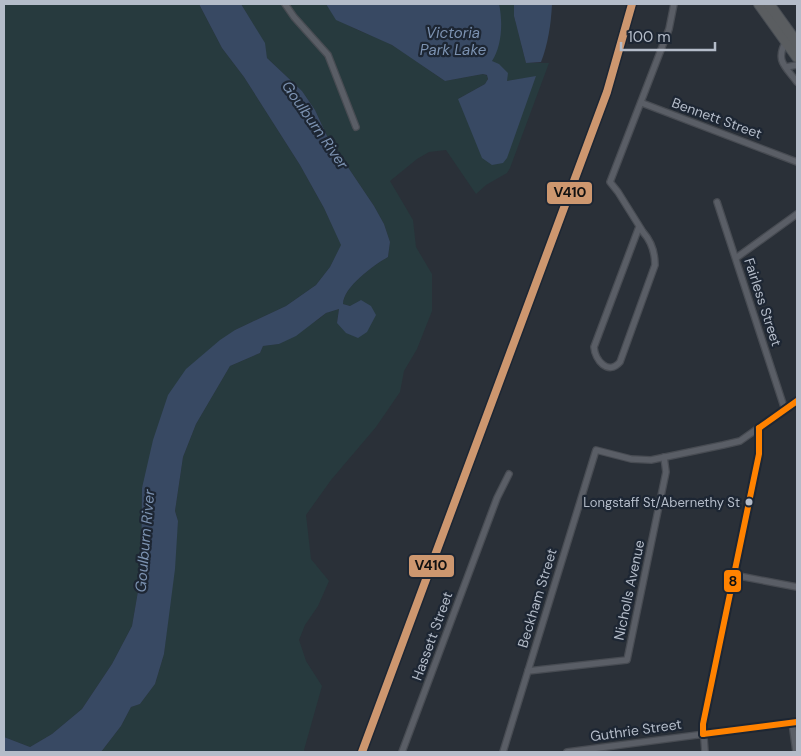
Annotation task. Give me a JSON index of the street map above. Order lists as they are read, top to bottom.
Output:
{
  "streets": {
    "street": [
      "Bennett Street",
      "Fairless Street",
      "Nicholls Avenue",
      "Beckham Street",
      "Hassett Street",
      "Guthrie Street"
    ]
  },
  "crossings": [
    ["Nicholls Avenue", "Beckham Street"]
  ],
  "water": ["Victoria Park Lake", "Goulburn River"],
  "places": ["Longstaff St/Abernethy St"],
  "lines": ["transit line V410", "transit line 8"],
  "scale_bar": "100 m"
}
